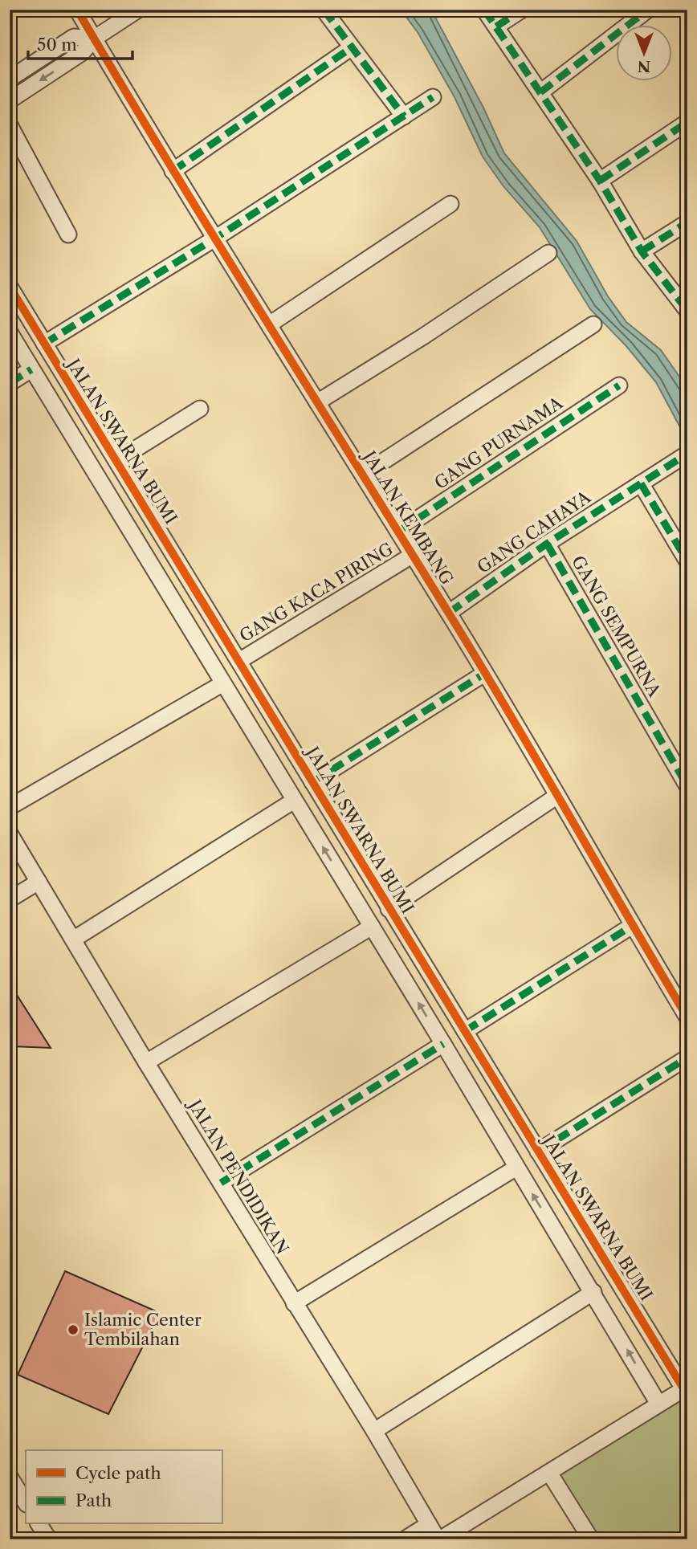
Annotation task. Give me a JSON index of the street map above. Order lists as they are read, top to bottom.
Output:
{
  "streets": {
    "street": [
      "JALAN SWARNA BUMI",
      "GANG PURNAMA",
      "JALAN KEMBANG",
      "GANG CAHAYA",
      "GANG KACA PIRING",
      "GANG SEMPURNA",
      "JALAN PENDIDIKAN"
    ]
  },
  "crossings": [
    ["JALAN SWARNA BUMI", "GANG KACA PIRING"],
    ["GANG PURNAMA", "JALAN KEMBANG"],
    ["JALAN KEMBANG", "GANG CAHAYA"],
    ["JALAN KEMBANG", "GANG KACA PIRING"],
    ["GANG CAHAYA", "GANG SEMPURNA"]
  ],
  "places": ["Islamic Center Tembilahan"],
  "legend": ["Cycle path", "Path"],
  "scale_bar": "50 m",
  "north": "bottom"
}
